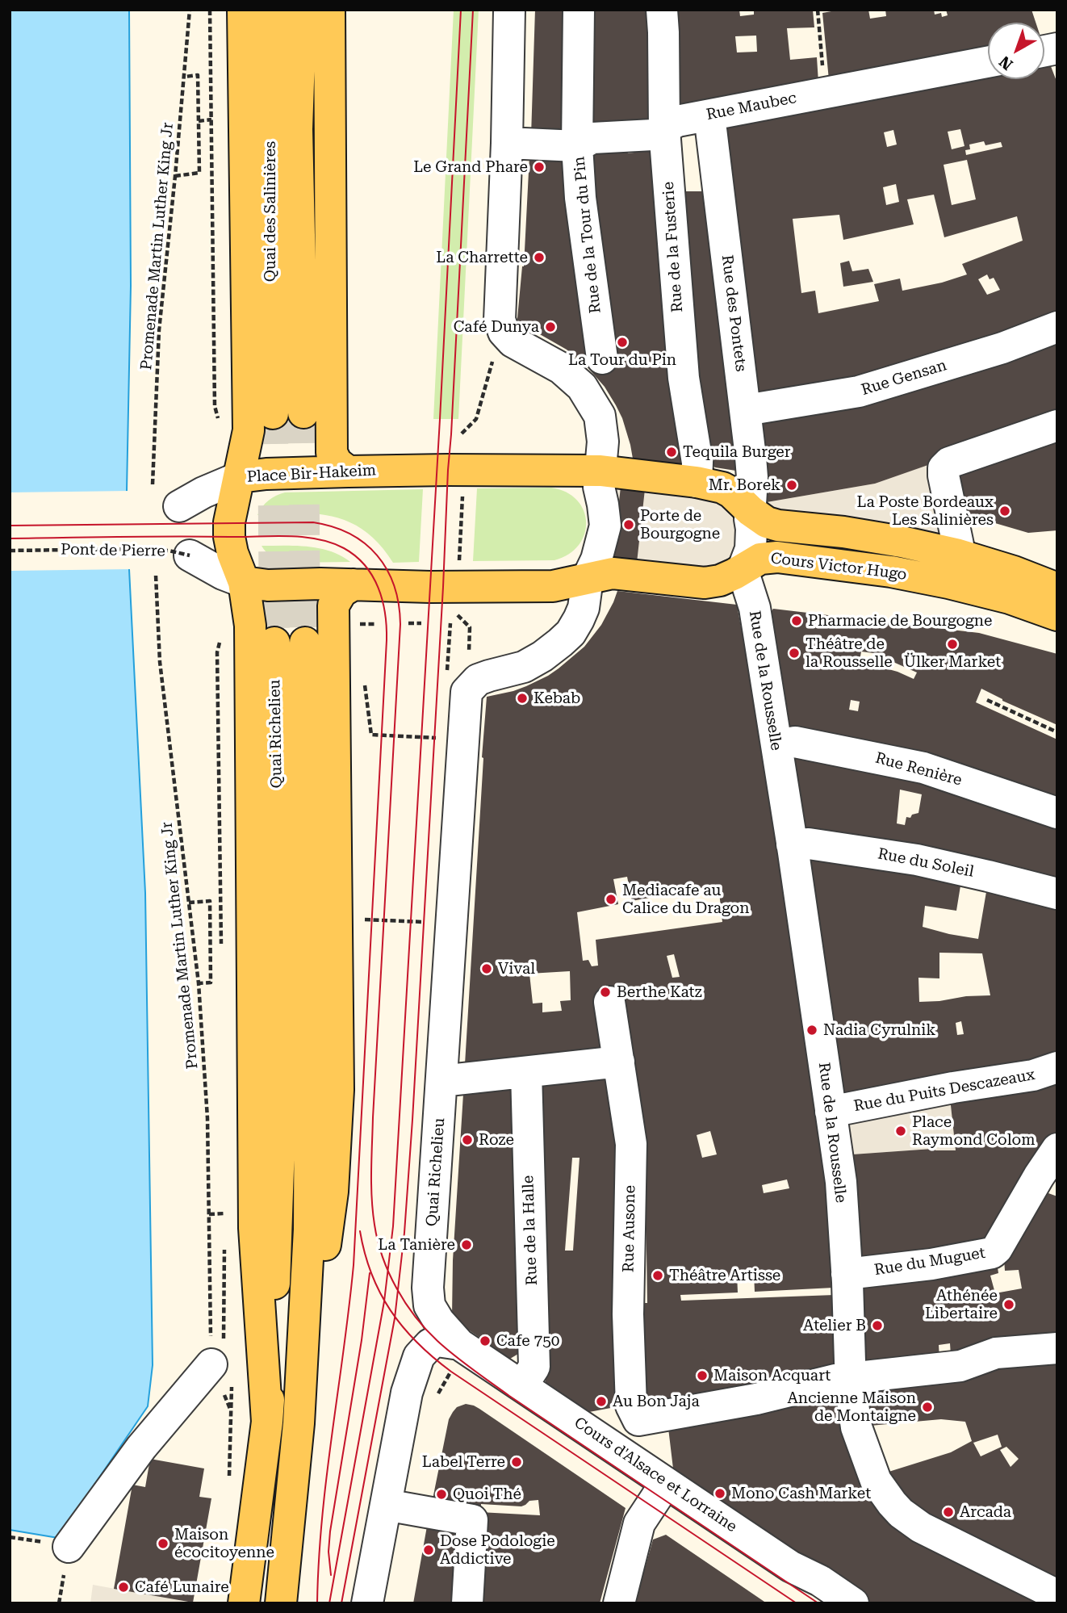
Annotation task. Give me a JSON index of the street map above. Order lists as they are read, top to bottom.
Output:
{
  "streets": {
    "main road": [
      "Quai des Salinières",
      "Place Bir-Hakeim",
      "Cours Victor Hugo",
      "Quai Richelieu"
    ],
    "street": [
      "Rue Maubec",
      "Rue de la Tour du Pin",
      "Rue de la Fusterie",
      "Rue des Pontets",
      "Rue Gensan",
      "Rue de la Rousselle",
      "Rue Renière",
      "Rue du Soleil",
      "Rue du Puits Descazeaux",
      "Rue Ausone",
      "Rue de la Halle",
      "Rue du Muguet",
      "Cours d'Alsace et Lorraine"
    ],
    "path": ["Promenade Martin Luther King Jr", "Pont de Pierre"]
  },
  "crossings": [
    ["Rue Maubec", "Rue de la Tour du Pin"],
    ["Rue Maubec", "Rue de la Fusterie"],
    ["Rue Maubec", "Rue des Pontets"],
    ["Rue de la Fusterie", "Cours Victor Hugo"],
    ["Rue des Pontets", "Rue Gensan"],
    ["Rue des Pontets", "Cours Victor Hugo"],
    ["Rue des Pontets", "Rue de la Rousselle"],
    ["Place Bir-Hakeim", "Cours Victor Hugo"],
    ["Place Bir-Hakeim", "Quai Richelieu"],
    ["Cours Victor Hugo", "Rue de la Rousselle"],
    ["Rue de la Rousselle", "Rue Renière"],
    ["Rue de la Rousselle", "Rue du Soleil"],
    ["Rue de la Rousselle", "Rue du Puits Descazeaux"],
    ["Rue de la Rousselle", "Rue du Muguet"],
    ["Quai Richelieu", "Cours d'Alsace et Lorraine"],
    ["Rue de la Halle", "Cours d'Alsace et Lorraine"]
  ],
  "places": [
    "Le Grand Phare",
    "La Charrette",
    "Café Dunya",
    "La Tour du Pin",
    "Tequila Burger",
    "Mr. Borek",
    "La Poste Bordeaux Les Salinières",
    "Porte de Bourgogne",
    "Pharmacie de Bourgogne",
    "Ülker Market",
    "Théâtre de la Rousselle",
    "Kebab",
    "Mediacafe au Calice du Dragon",
    "Vival",
    "Berthe Katz",
    "Nadia Cyrulnik",
    "Place Raymond Colom",
    "Roze",
    "La Tanière",
    "Théâtre Artisse",
    "Athénée Libertaire",
    "Atelier B",
    "Cafe 750",
    "Maison Acquart",
    "Au Bon Jaja",
    "Ancienne Maison de Montaigne",
    "Label Terre",
    "Mono Cash Market",
    "Quoi Thé",
    "Arcada",
    "Maison écocitoyenne",
    "Dose Podologie Addictive",
    "Café Lunaire"
  ],
  "north": "bottom left"
}
